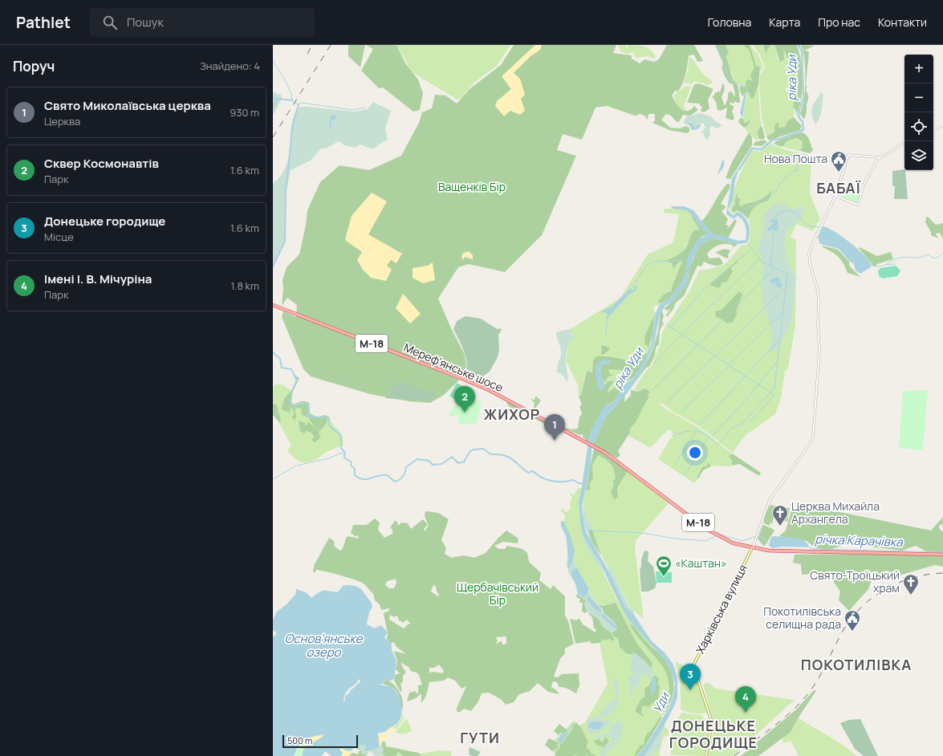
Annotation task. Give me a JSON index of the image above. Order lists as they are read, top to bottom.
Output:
{
  "streets": {
    "highway": ["М-18", "Мереф'янське шосе"],
    "main road": ["Харківська вулиця"]
  },
  "crossings": [
    ["М-18", "Мереф'янське шосе"],
    ["М-18", "Харківська вулиця"],
    ["Мереф'янське шосе", "Харківська вулиця"]
  ],
  "districts": [
    "БАБАЇ",
    "ЖИХОР",
    "ПОКОТИЛІВКА",
    "ДОНЕЦЬКЕ ГОРОДИЩЕ",
    "ГУТИ"
  ],
  "water": [
    "ріка Уди",
    "річка Карачівка",
    "Основ'янське озеро",
    "Уди"
  ],
  "parks": ["Ващенків Бір", "Щербачівський Бір"],
  "places": {
    "public building": ["Нова Пошта", "Покотилівська селищна рада"],
    "church": ["Церква Михайла Архангела", "Свято-Троїцький храм"],
    "sports": ["«Каштан»"]
  },
  "scale_bar": "500 m",
  "page": {
    "header": "Pathlet",
    "search": "Пошук",
    "nav": [
      "Головна",
      "Карта",
      "Про нас",
      "Контакти"
    ],
    "heading": ["Поруч", "Знайдено: 4"],
    "map_buttons": ["+", "−"],
    "list": [
      {
        "mark": "1",
        "name": "Свято Миколаївська церква",
        "note": "Церква",
        "value": "930 m"
      },
      {
        "mark": "2",
        "name": "Сквер Космонавтів",
        "note": "Парк",
        "value": "1.6 km"
      },
      {
        "mark": "3",
        "name": "Донецьке городище",
        "note": "Місце",
        "value": "1.6 km"
      },
      {
        "mark": "4",
        "name": "Імені І. В. Мічуріна",
        "note": "Парк",
        "value": "1.8 km"
      }
    ],
    "pins": [
      "2",
      "1",
      "3",
      "4"
    ],
    "scale": "500 m"
  }
}
